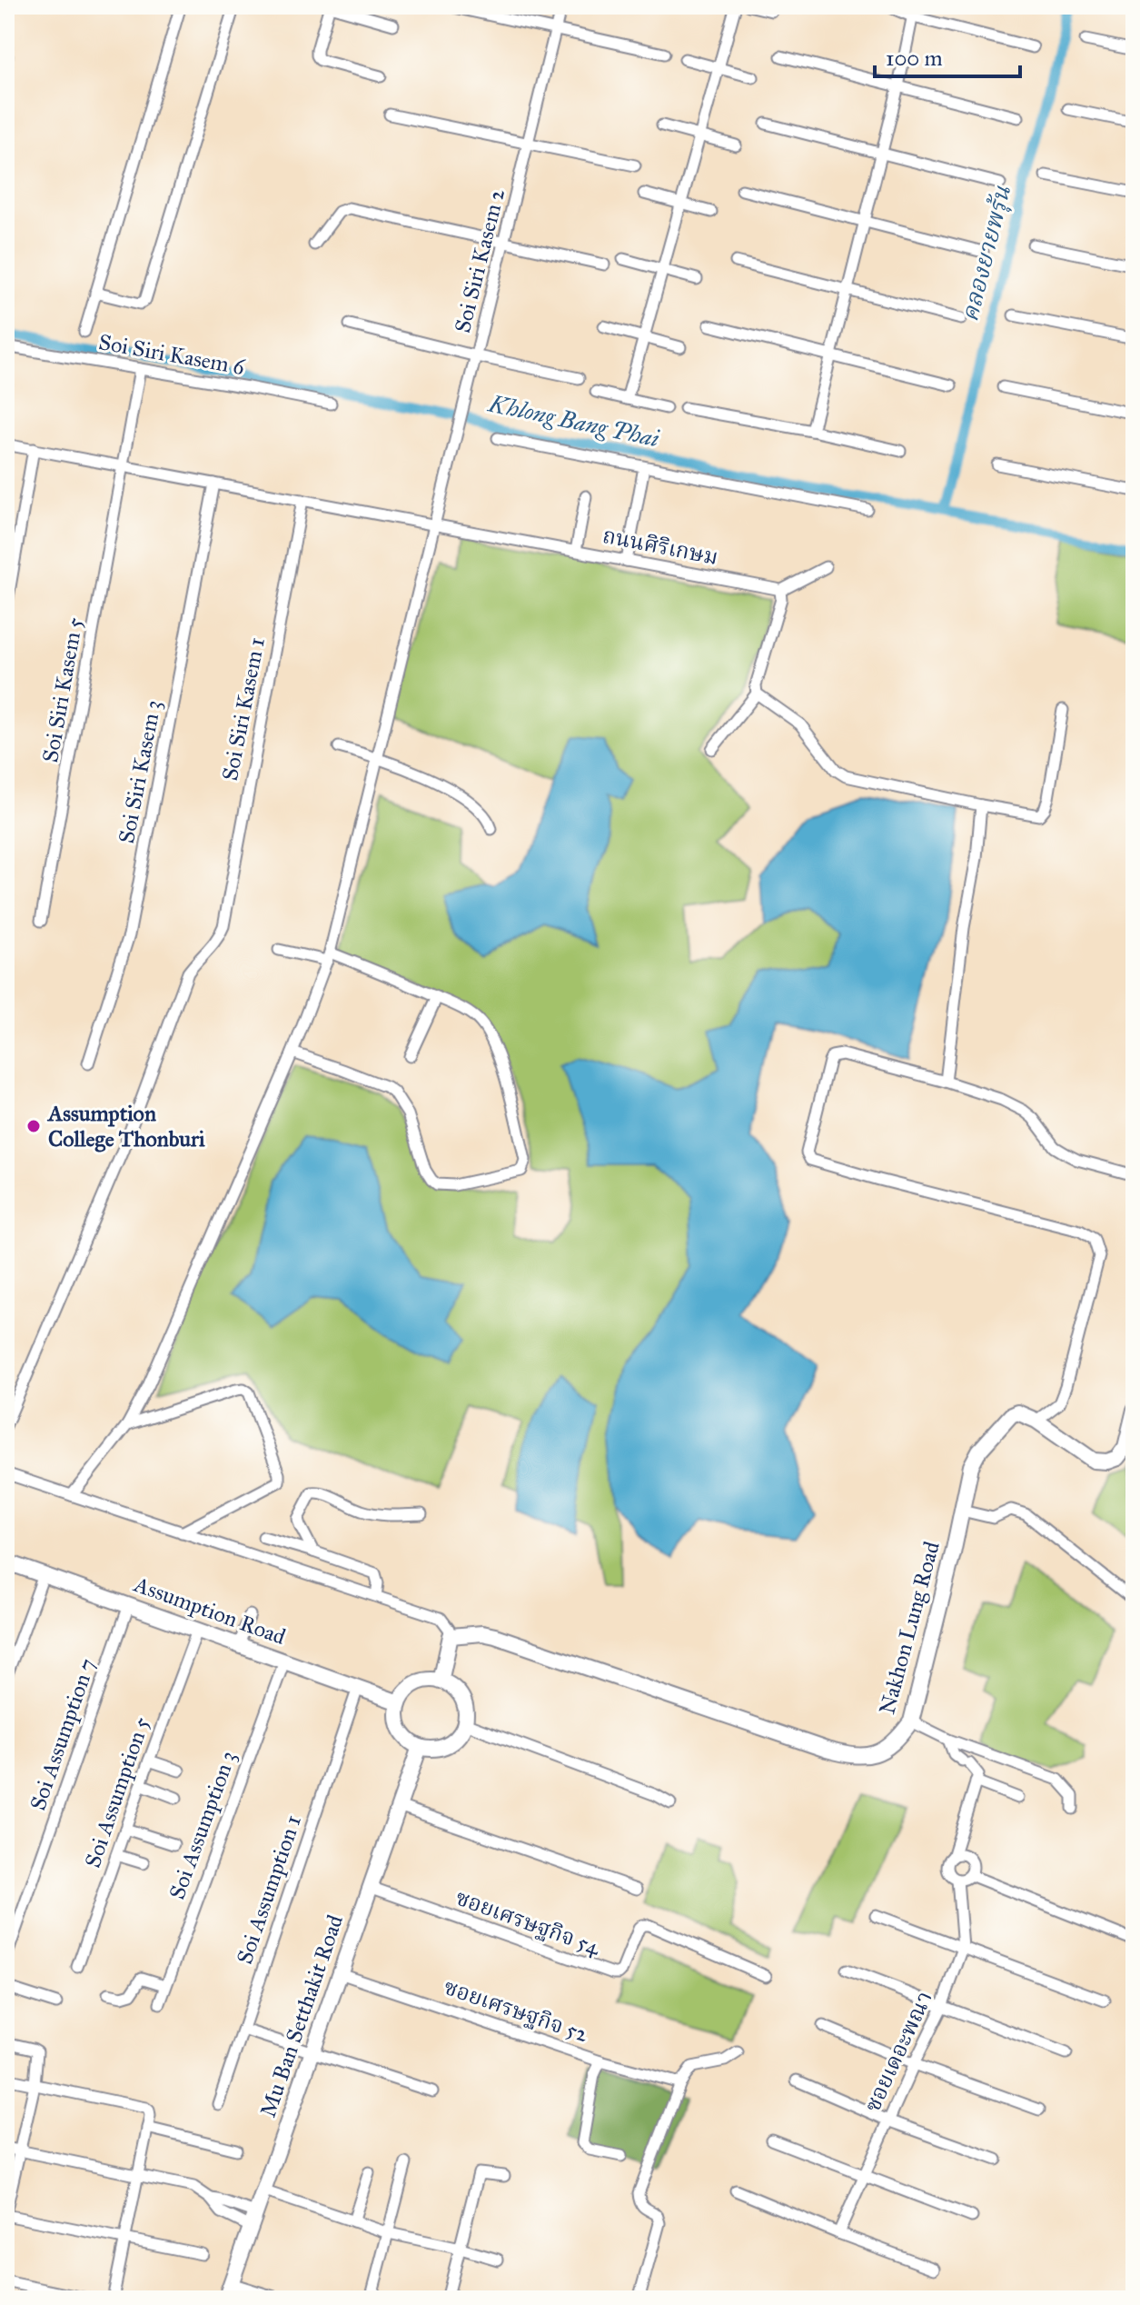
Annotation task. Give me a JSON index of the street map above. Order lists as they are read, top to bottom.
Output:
{
  "streets": {
    "street": [
      "Soi Siri Kasem 2",
      "Soi Siri Kasem 6",
      "ถนนศิริเกษม",
      "Soi Siri Kasem 5",
      "Soi Siri Kasem 1",
      "Soi Siri Kasem 3",
      "Assumption Road",
      "Nakhon Lung Road",
      "Soi Assumption 7",
      "Soi Assumption 5",
      "Soi Assumption 3",
      "Soi Assumption 1",
      "ซอยเศรษฐกิจ 54",
      "ซอยเศรษฐกิจ 52",
      "Mu Ban Setthakit Road",
      "ซอยเดอะพณา"
    ]
  },
  "crossings": [
    ["Soi Siri Kasem 2", "ถนนศิริเกษม"],
    ["Soi Siri Kasem 6", "Soi Siri Kasem 5"],
    ["ถนนศิริเกษม", "Soi Siri Kasem 5"],
    ["ถนนศิริเกษม", "Soi Siri Kasem 1"],
    ["ถนนศิริเกษม", "Soi Siri Kasem 3"],
    ["Assumption Road", "Soi Assumption 7"],
    ["Assumption Road", "Soi Assumption 5"],
    ["Assumption Road", "Soi Assumption 3"],
    ["Assumption Road", "Soi Assumption 1"],
    ["Assumption Road", "Mu Ban Setthakit Road"],
    ["ซอยเศรษฐกิจ 54", "Mu Ban Setthakit Road"],
    ["ซอยเศรษฐกิจ 52", "Mu Ban Setthakit Road"]
  ],
  "water": ["คลองยายพรุ้น", "Khlong Bang Phai"],
  "places": ["Assumption College Thonburi"],
  "scale_bar": "100 m"
}
